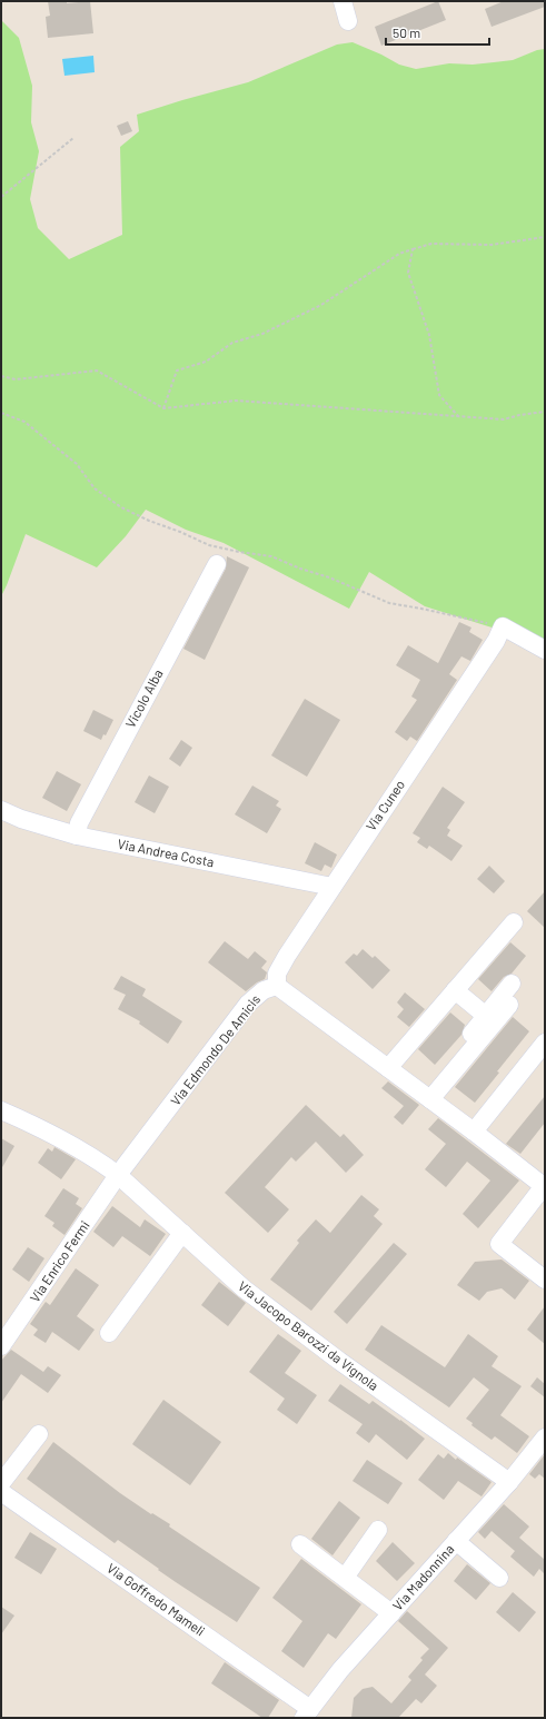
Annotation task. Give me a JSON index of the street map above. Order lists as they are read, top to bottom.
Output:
{
  "streets": {
    "street": [
      "Vicolo Alba",
      "Via Cuneo",
      "Via Andrea Costa",
      "Via Edmondo De Amicis",
      "Via Enrico Fermi",
      "Via Jacopo Barozzi da Vignola",
      "Via Madonnina",
      "Via Goffredo Mameli"
    ]
  },
  "crossings": [
    ["Vicolo Alba", "Via Andrea Costa"],
    ["Via Cuneo", "Via Andrea Costa"],
    ["Via Cuneo", "Via Edmondo De Amicis"],
    ["Via Edmondo De Amicis", "Via Enrico Fermi"],
    ["Via Edmondo De Amicis", "Via Jacopo Barozzi da Vignola"],
    ["Via Enrico Fermi", "Via Jacopo Barozzi da Vignola"],
    ["Via Jacopo Barozzi da Vignola", "Via Madonnina"],
    ["Via Madonnina", "Via Goffredo Mameli"]
  ],
  "scale_bar": "50 m"
}
